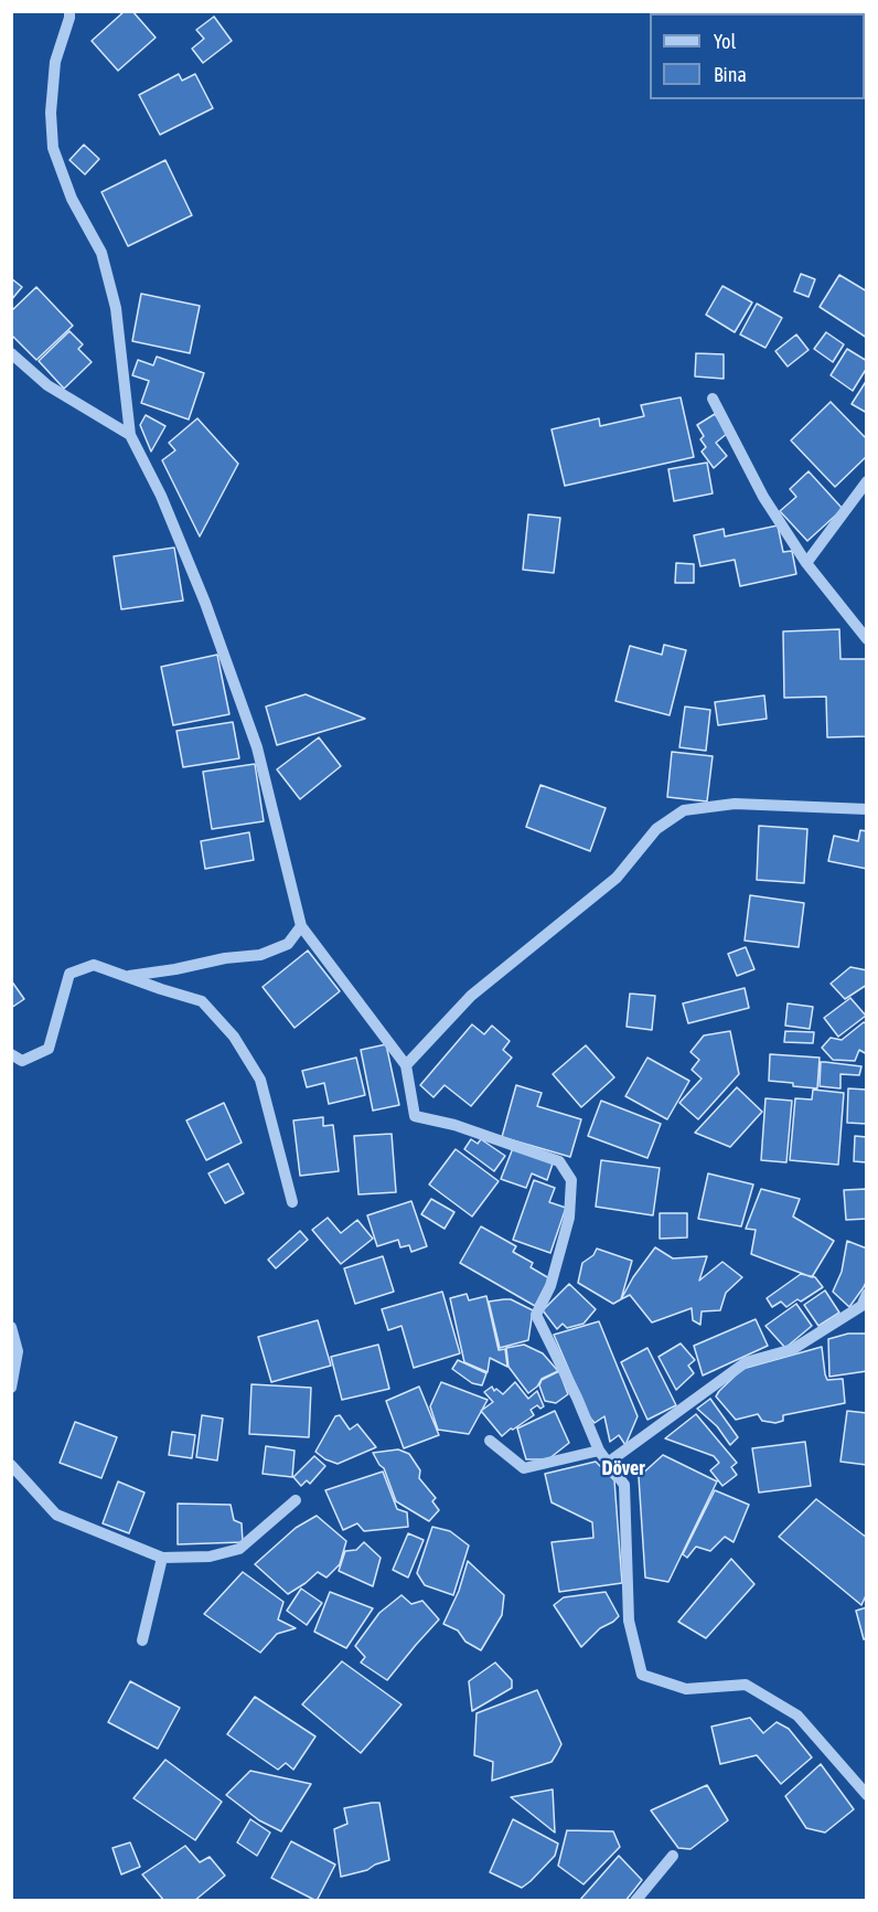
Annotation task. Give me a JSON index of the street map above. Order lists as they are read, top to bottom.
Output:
{
  "districts": ["Döver"],
  "legend": ["Yol", "Bina"]
}
